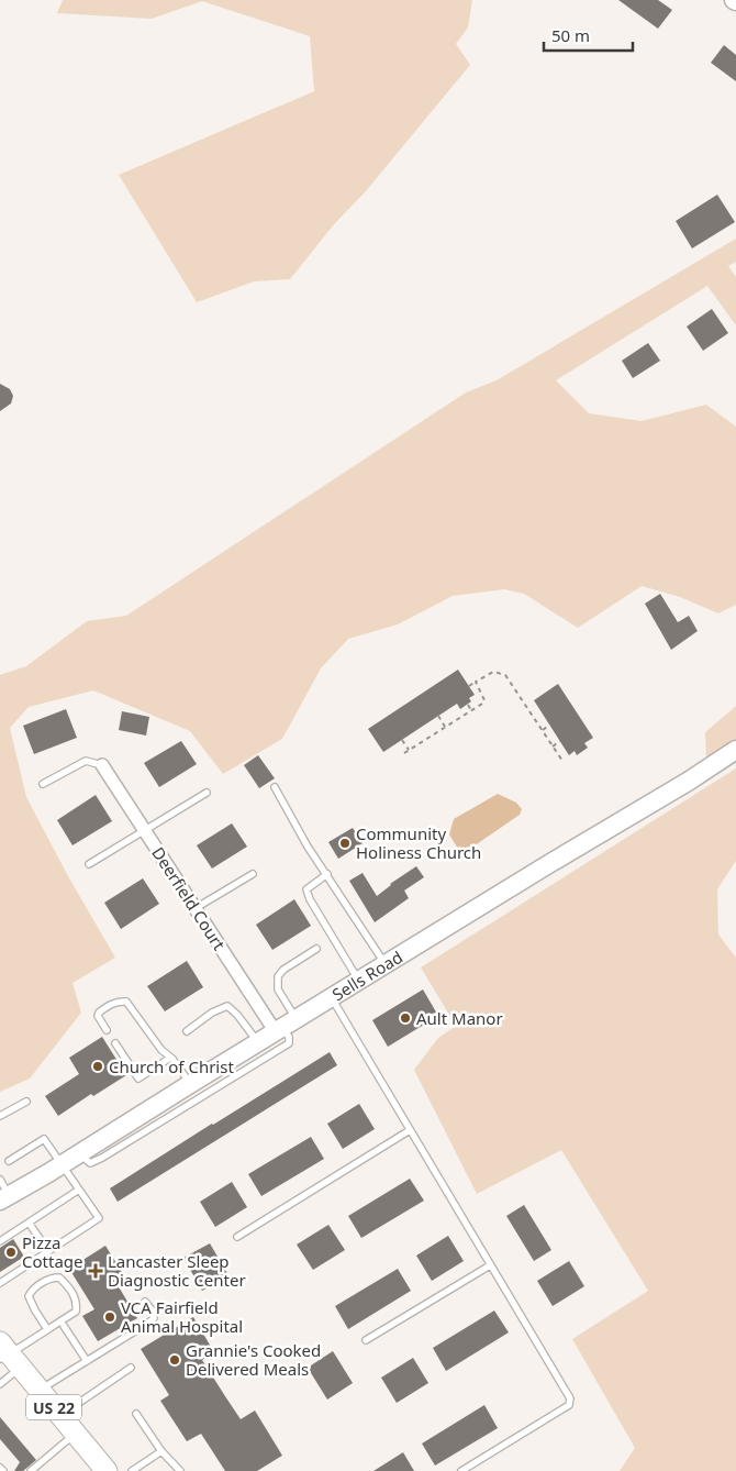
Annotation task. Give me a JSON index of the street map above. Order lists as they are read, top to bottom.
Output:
{
  "streets": {
    "main road": ["US 22"],
    "street": ["Deerfield Court", "Sells Road"]
  },
  "crossings": [
    ["Deerfield Court", "Sells Road"]
  ],
  "places": {
    "other": [
      "Community Holiness Church",
      "Ault Manor",
      "Church of Christ",
      "Pizza Cottage",
      "VCA Fairfield Animal Hospital",
      "Grannie's Cooked Delivered Meals"
    ],
    "health": ["Lancaster Sleep Diagnostic Center"]
  },
  "scale_bar": "50 m"
}
